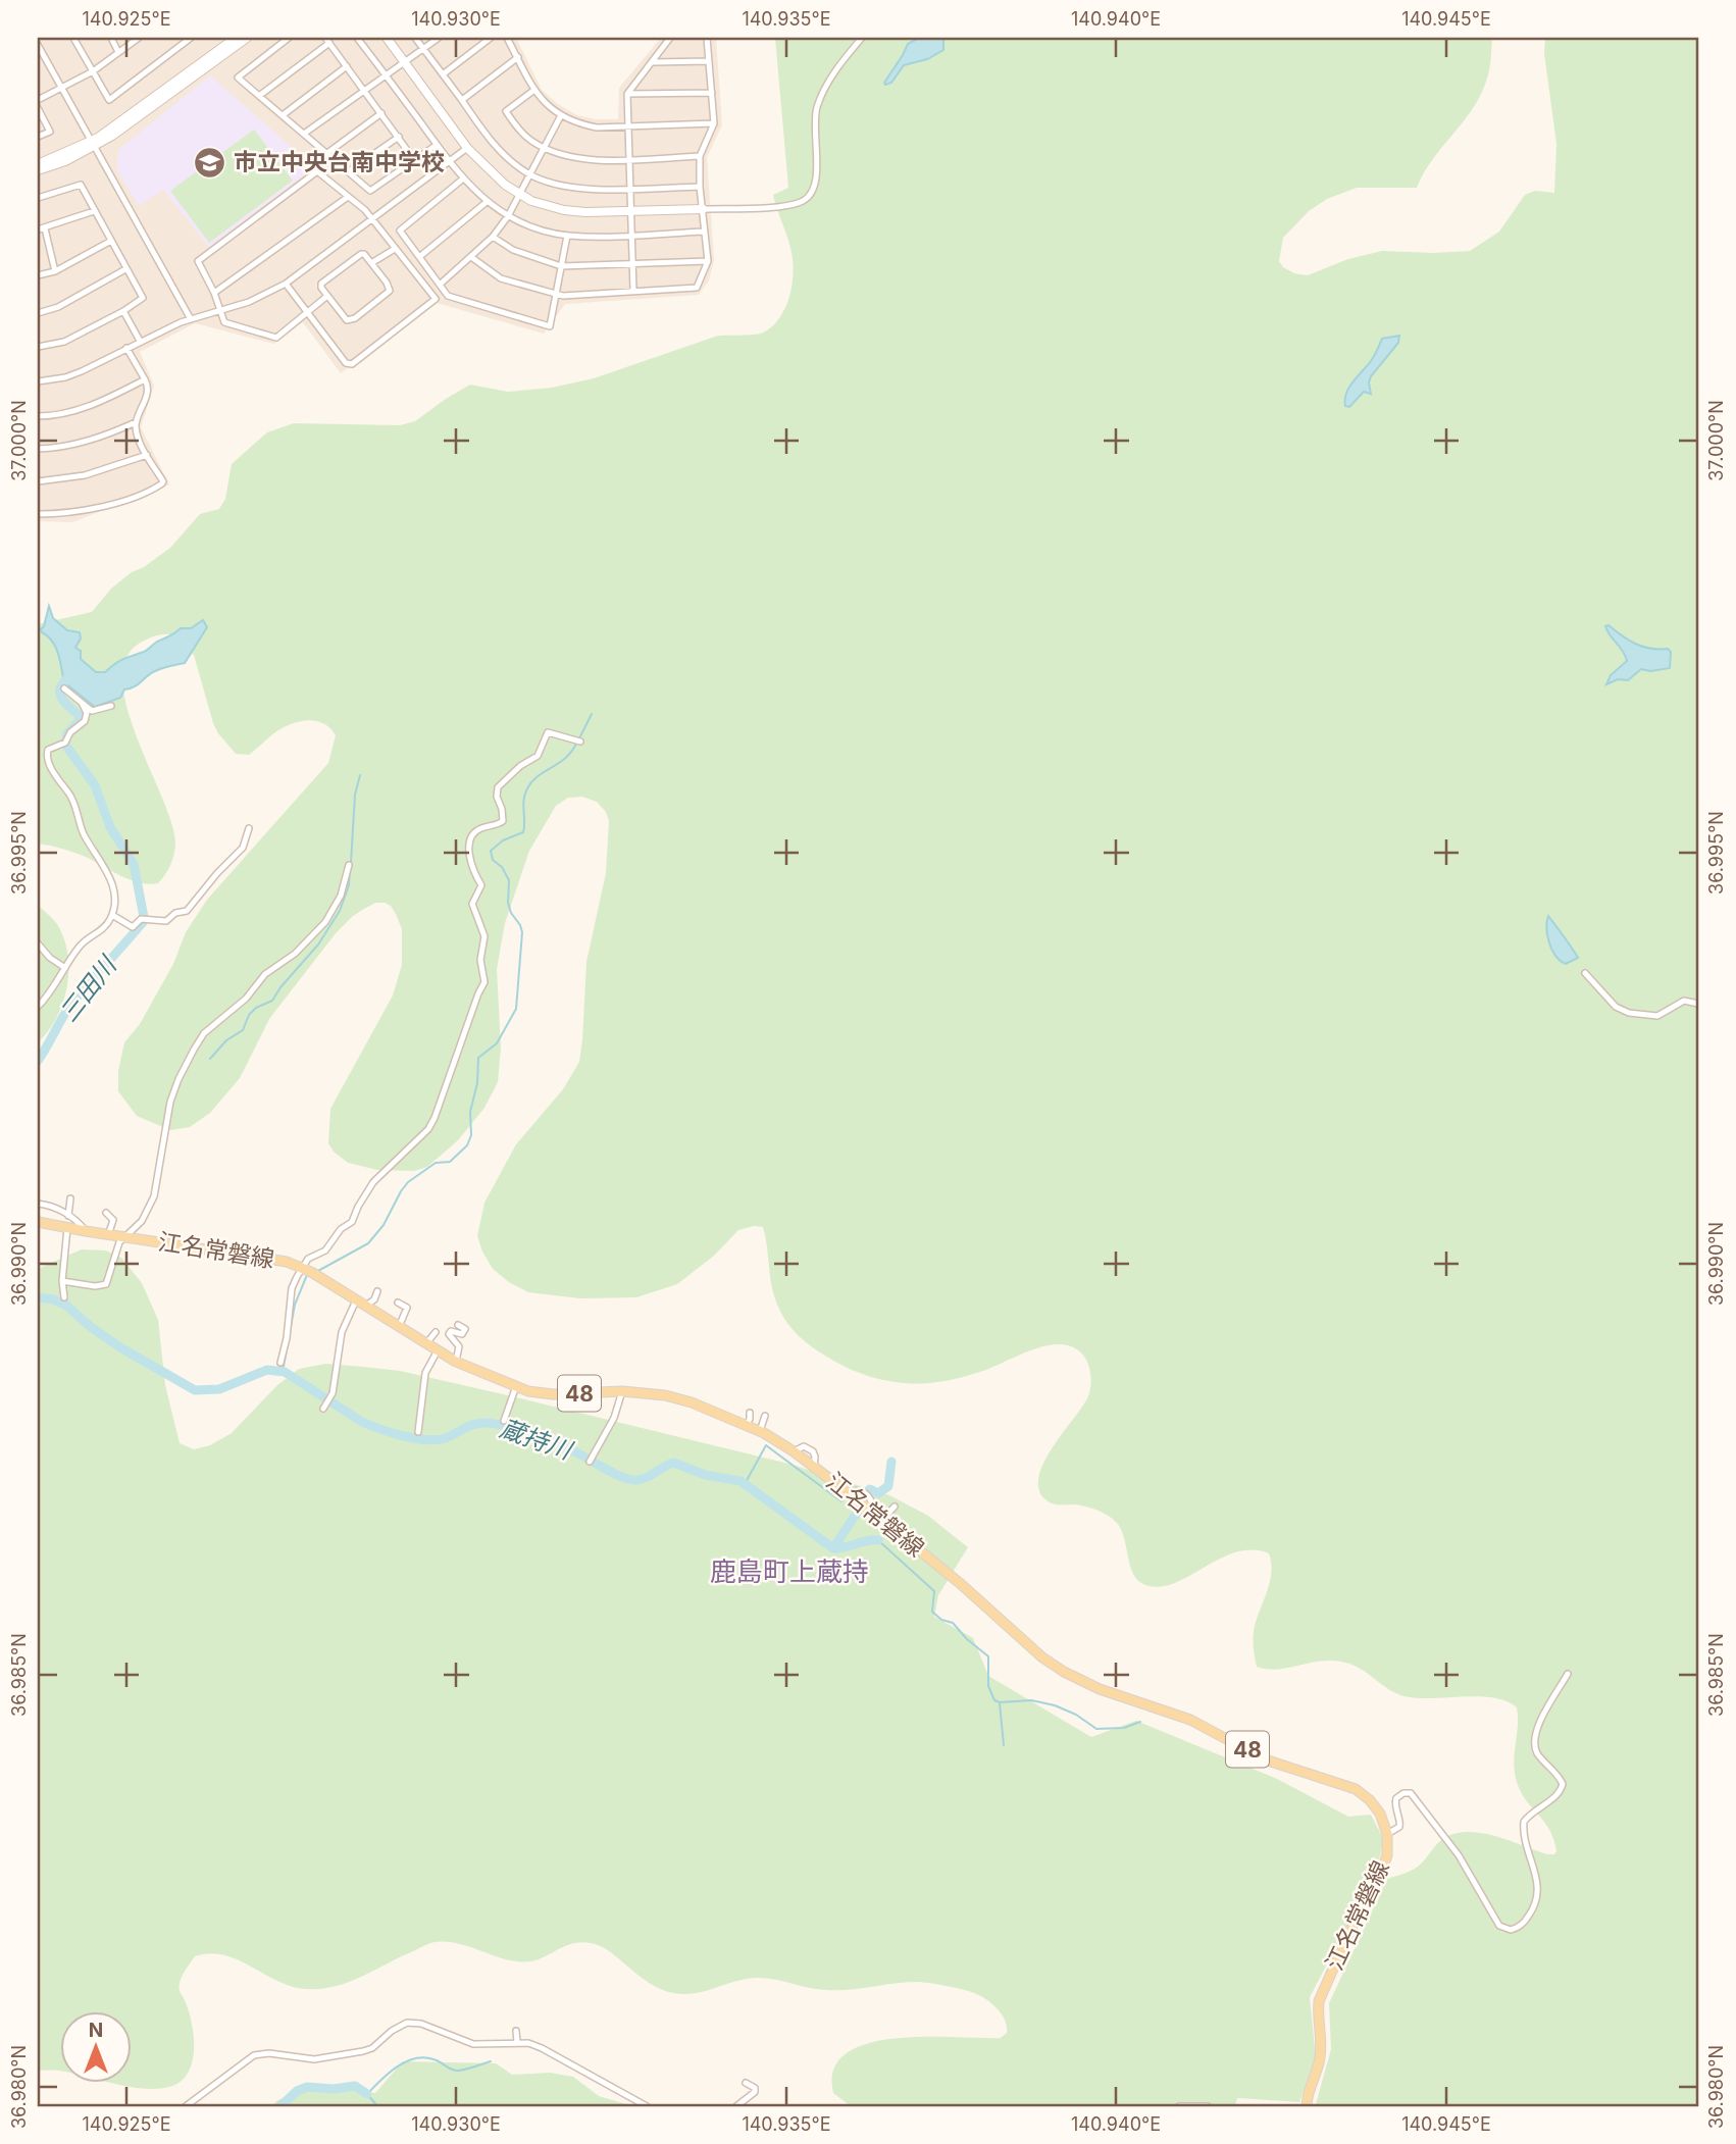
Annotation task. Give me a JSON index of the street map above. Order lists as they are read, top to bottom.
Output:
{
  "streets": {
    "main road": ["江名常磐線", "48"]
  },
  "districts": ["鹿島町上蔵持"],
  "water": ["三田川", "蔵持川"],
  "places": {
    "school or university": ["市立中央台南中学校"]
  },
  "north": "top",
  "coordinates": [
    "140.925°E",
    "140.930°E",
    "140.935°E",
    "140.940°E",
    "140.945°E",
    "37.000°N",
    "36.995°N",
    "36.990°N",
    "36.985°N",
    "36.980°N"
  ]
}
